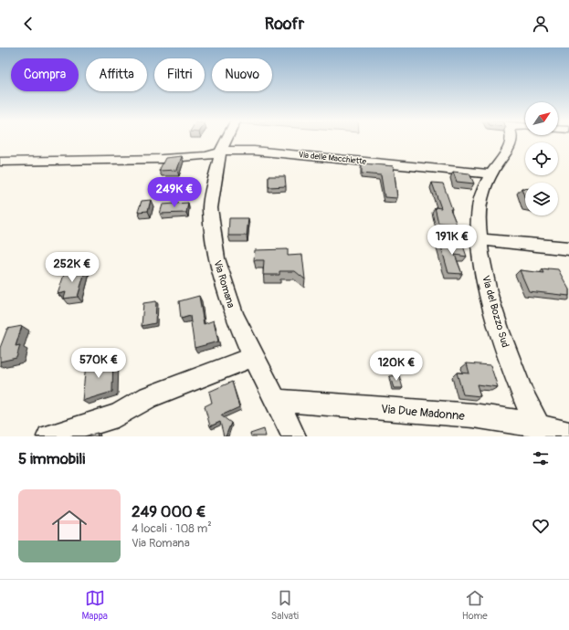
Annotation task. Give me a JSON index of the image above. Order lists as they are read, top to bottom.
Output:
{
  "streets": {
    "street": [
      "Via delle Macchiette",
      "Via Romana",
      "Via del Bozzo Sud",
      "Via Due Madonne"
    ]
  },
  "crossings": [
    ["Via delle Macchiette", "Via Romana"],
    ["Via delle Macchiette", "Via del Bozzo Sud"],
    ["Via Romana", "Via Due Madonne"],
    ["Via del Bozzo Sud", "Via Due Madonne"]
  ],
  "north": "top right",
  "page": {
    "header": "Roofr",
    "chip": [
      "Compra",
      "Affitta",
      "Filtri",
      "Nuovo"
    ],
    "price": [
      "249K €",
      "191K €",
      "252K €",
      "570K €",
      "120K €"
    ],
    "heading": "5 immobili",
    "list": [
      {
        "name": "249 000 €",
        "note": "4 locali · 108 m² · Via Romana"
      }
    ],
    "tabs": ["Mappa", "Salvati", "Home"]
  }
}
